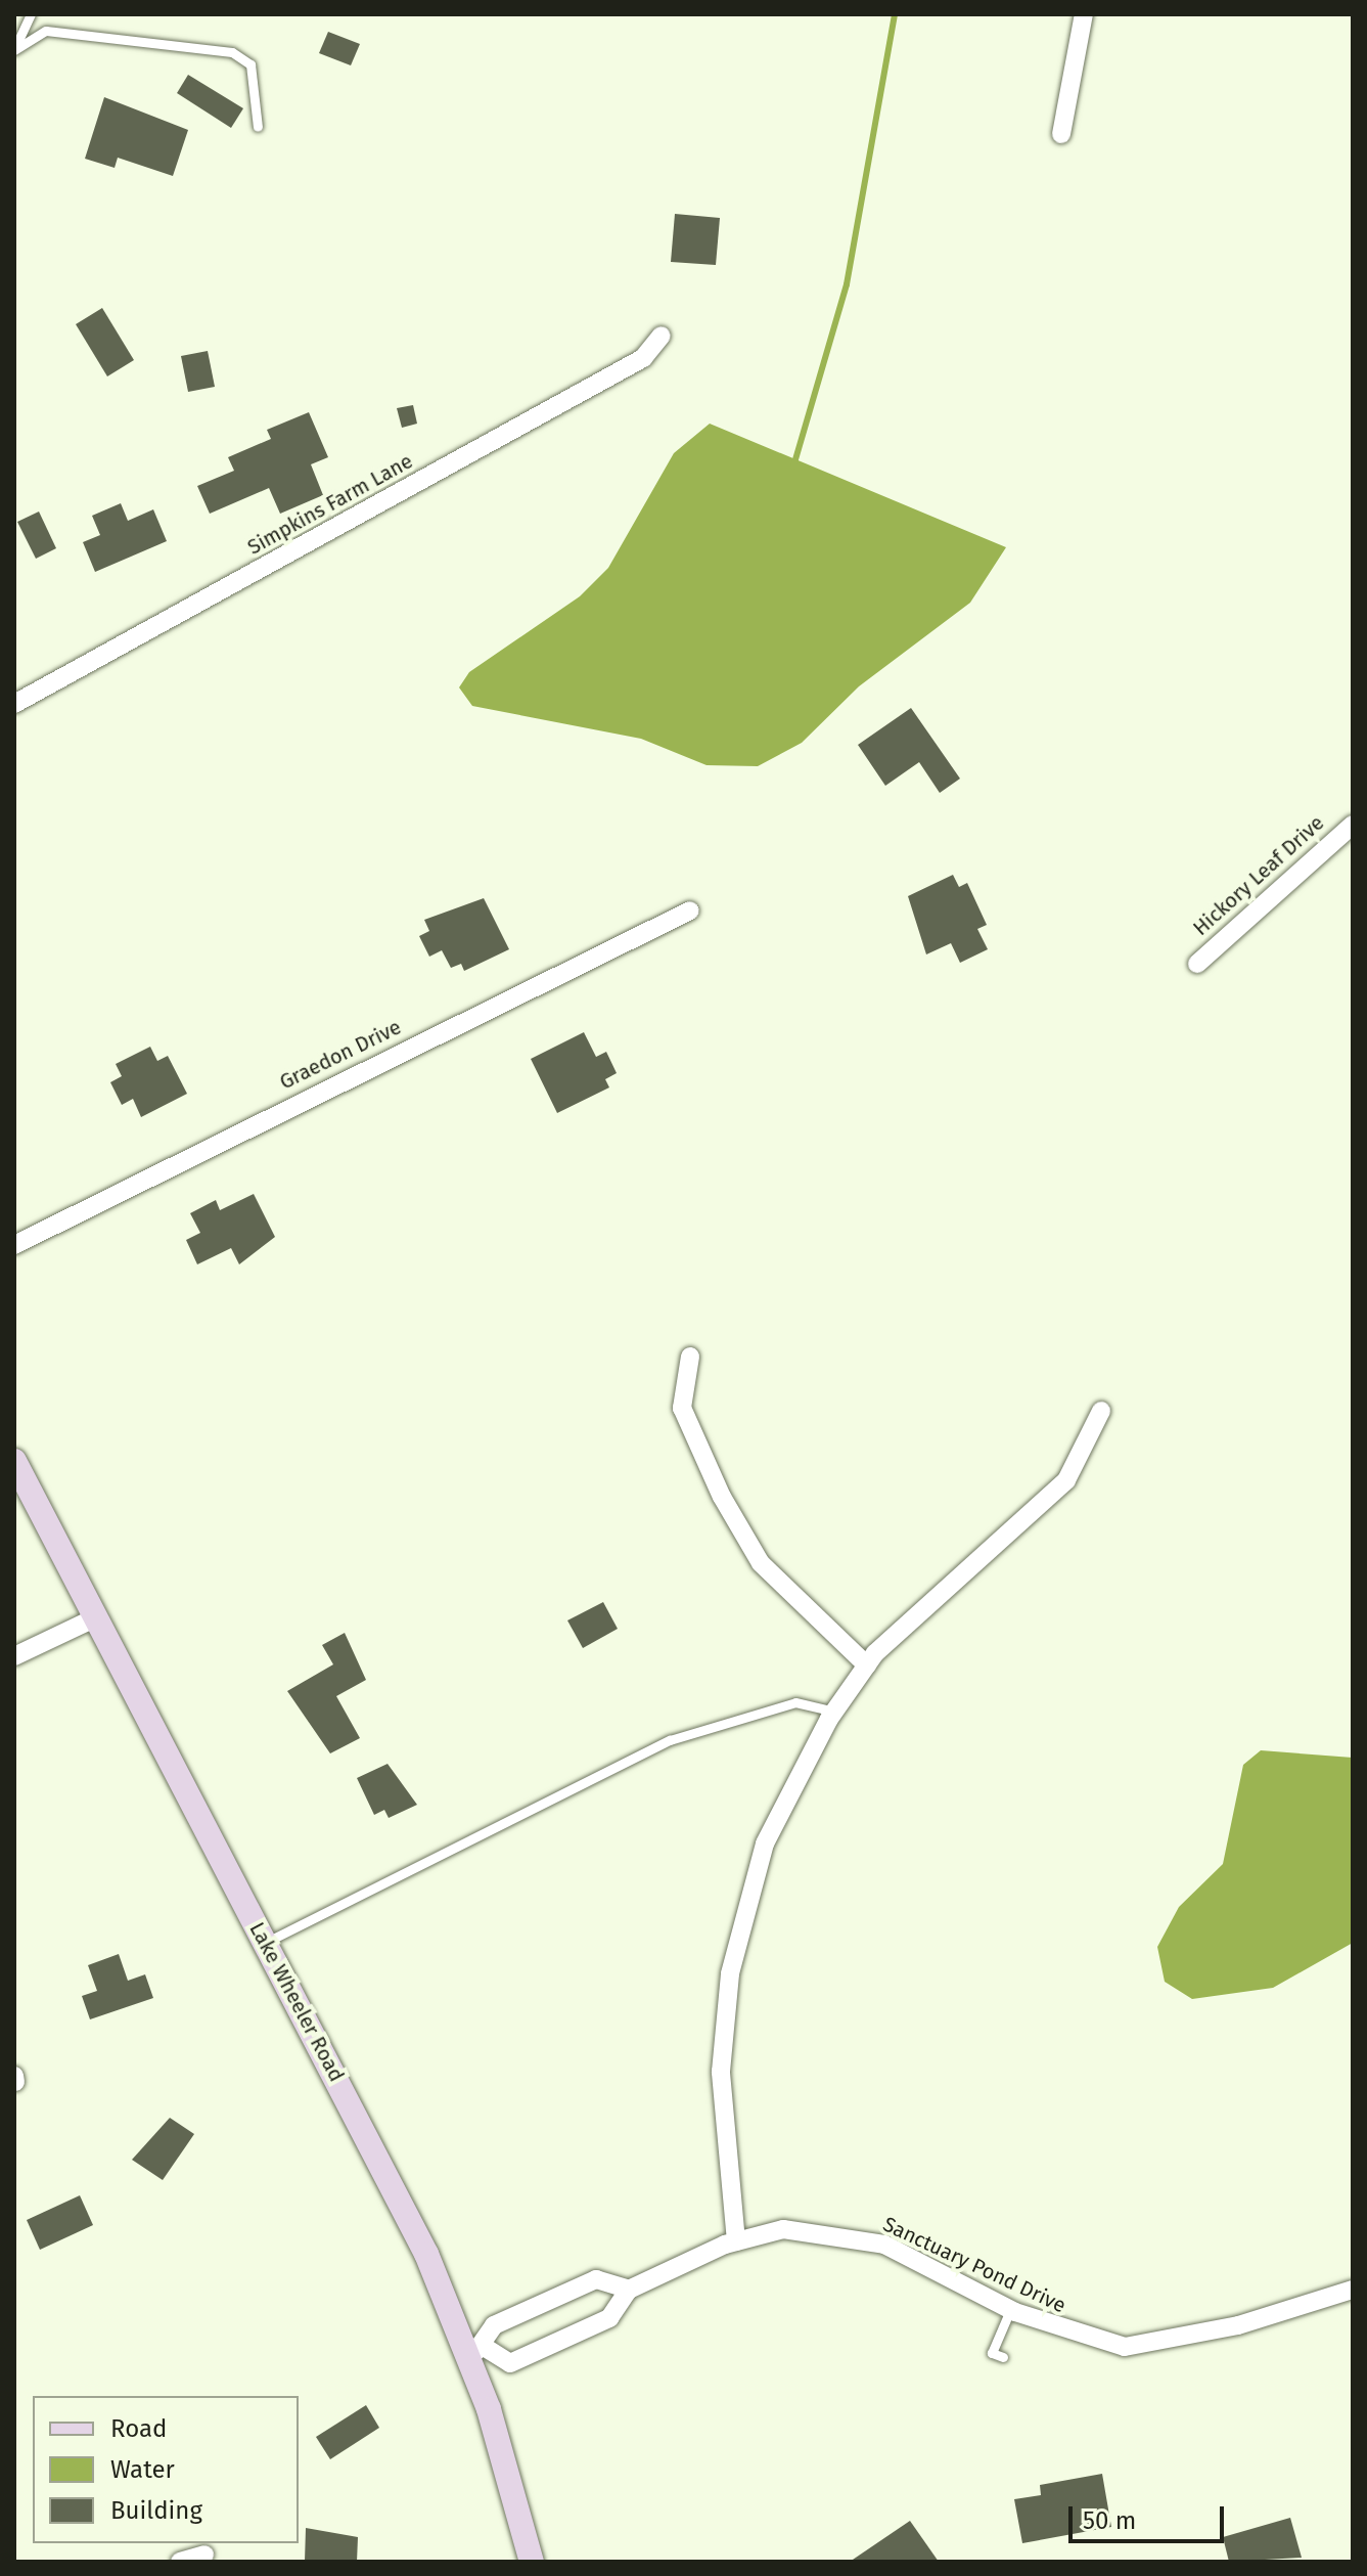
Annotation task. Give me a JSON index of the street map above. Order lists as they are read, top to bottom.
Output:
{
  "streets": {
    "street": [
      "Simpkins Farm Lane",
      "Hickory Leaf Drive",
      "Graedon Drive",
      "Lake Wheeler Road",
      "Sanctuary Pond Drive"
    ]
  },
  "crossings": [
    ["Lake Wheeler Road", "Sanctuary Pond Drive"]
  ],
  "legend": ["Road", "Water", "Building"],
  "scale_bar": "50 m"
}
